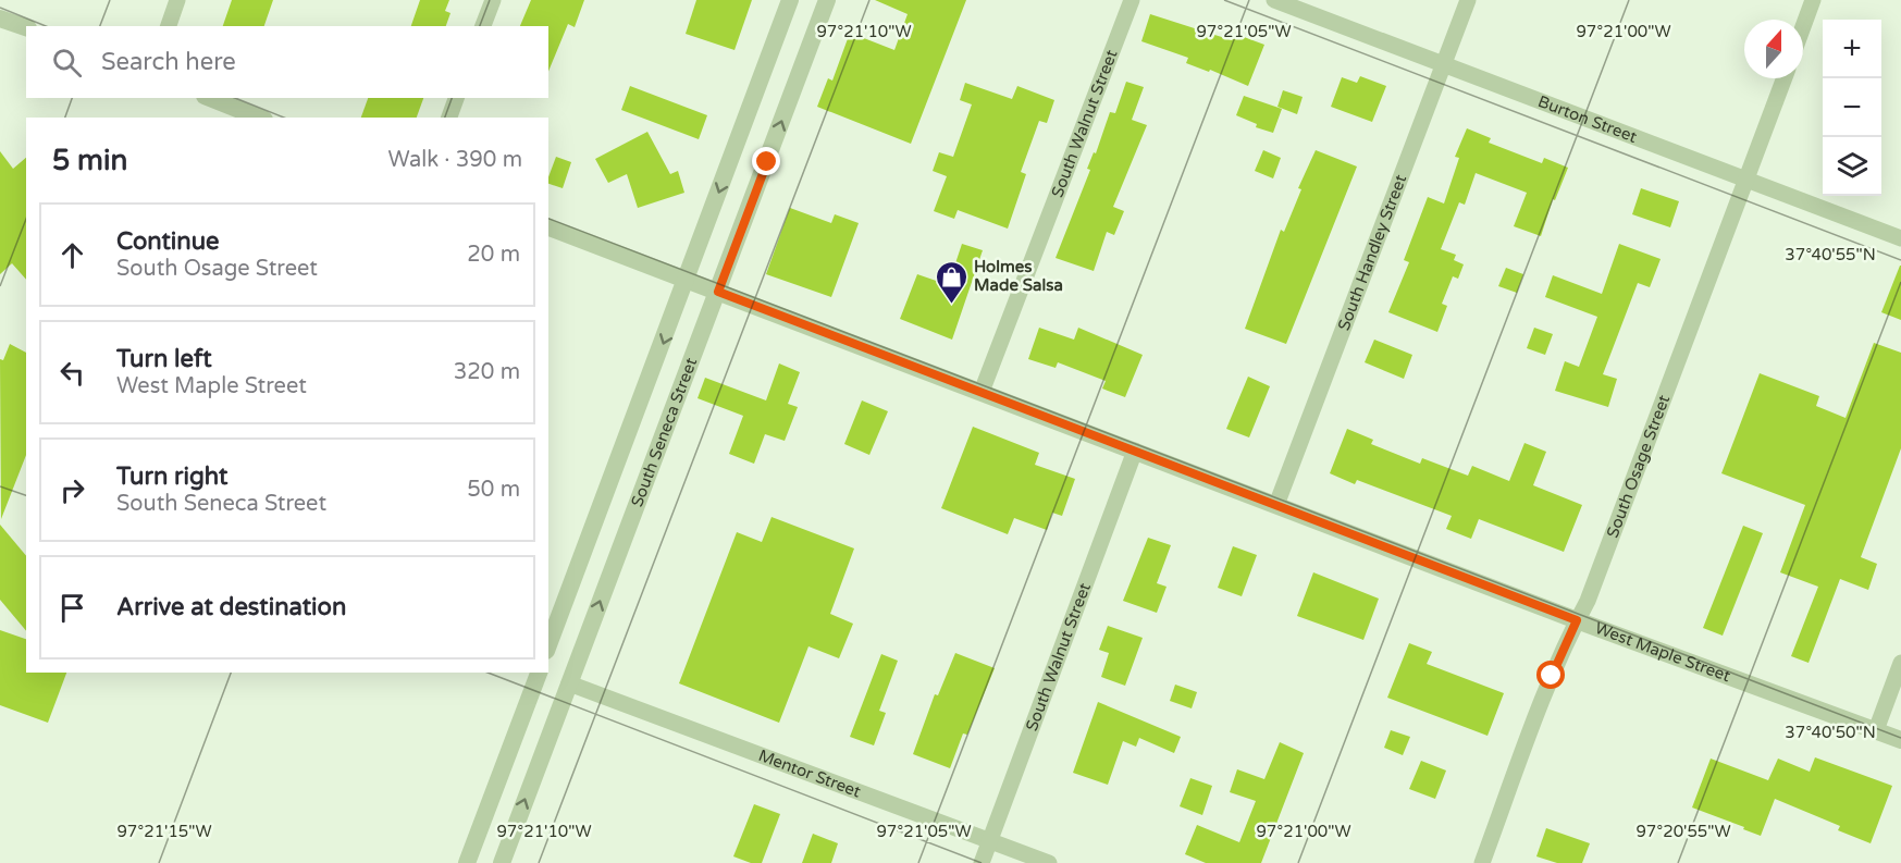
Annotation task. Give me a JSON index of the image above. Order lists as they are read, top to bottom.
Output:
{
  "streets": {
    "street": [
      "Burton Street",
      "South Walnut Street",
      "South Handley Street",
      "South Seneca Street",
      "South Osage Street",
      "West Maple Street",
      "Mentor Street"
    ]
  },
  "crossings": [
    ["Burton Street", "South Handley Street"],
    ["Burton Street", "South Osage Street"],
    ["South Walnut Street", "West Maple Street"],
    ["South Walnut Street", "Mentor Street"],
    ["South Handley Street", "West Maple Street"],
    ["South Seneca Street", "West Maple Street"],
    ["South Seneca Street", "Mentor Street"],
    ["South Osage Street", "West Maple Street"]
  ],
  "places": {
    "shop": ["Holmes Made Salsa"]
  },
  "north": "top",
  "page": {
    "map_buttons": ["+", "−"],
    "search": "Search here",
    "heading": ["5 min", "Walk · 390 m"],
    "list": [
      ["Continue", "South Osage Street", "20 m"],
      ["Turn left", "West Maple Street", "320 m"],
      ["Turn right", "South Seneca Street", "50 m"],
      "Arrive at destination"
    ]
  },
  "coordinates": [
    "97°21'10\"W",
    "97°21'05\"W",
    "97°21'00\"W",
    "37°40'55\"N",
    "37°40'50\"N",
    "97°21'15\"W",
    "97°20'55\"W"
  ]
}
